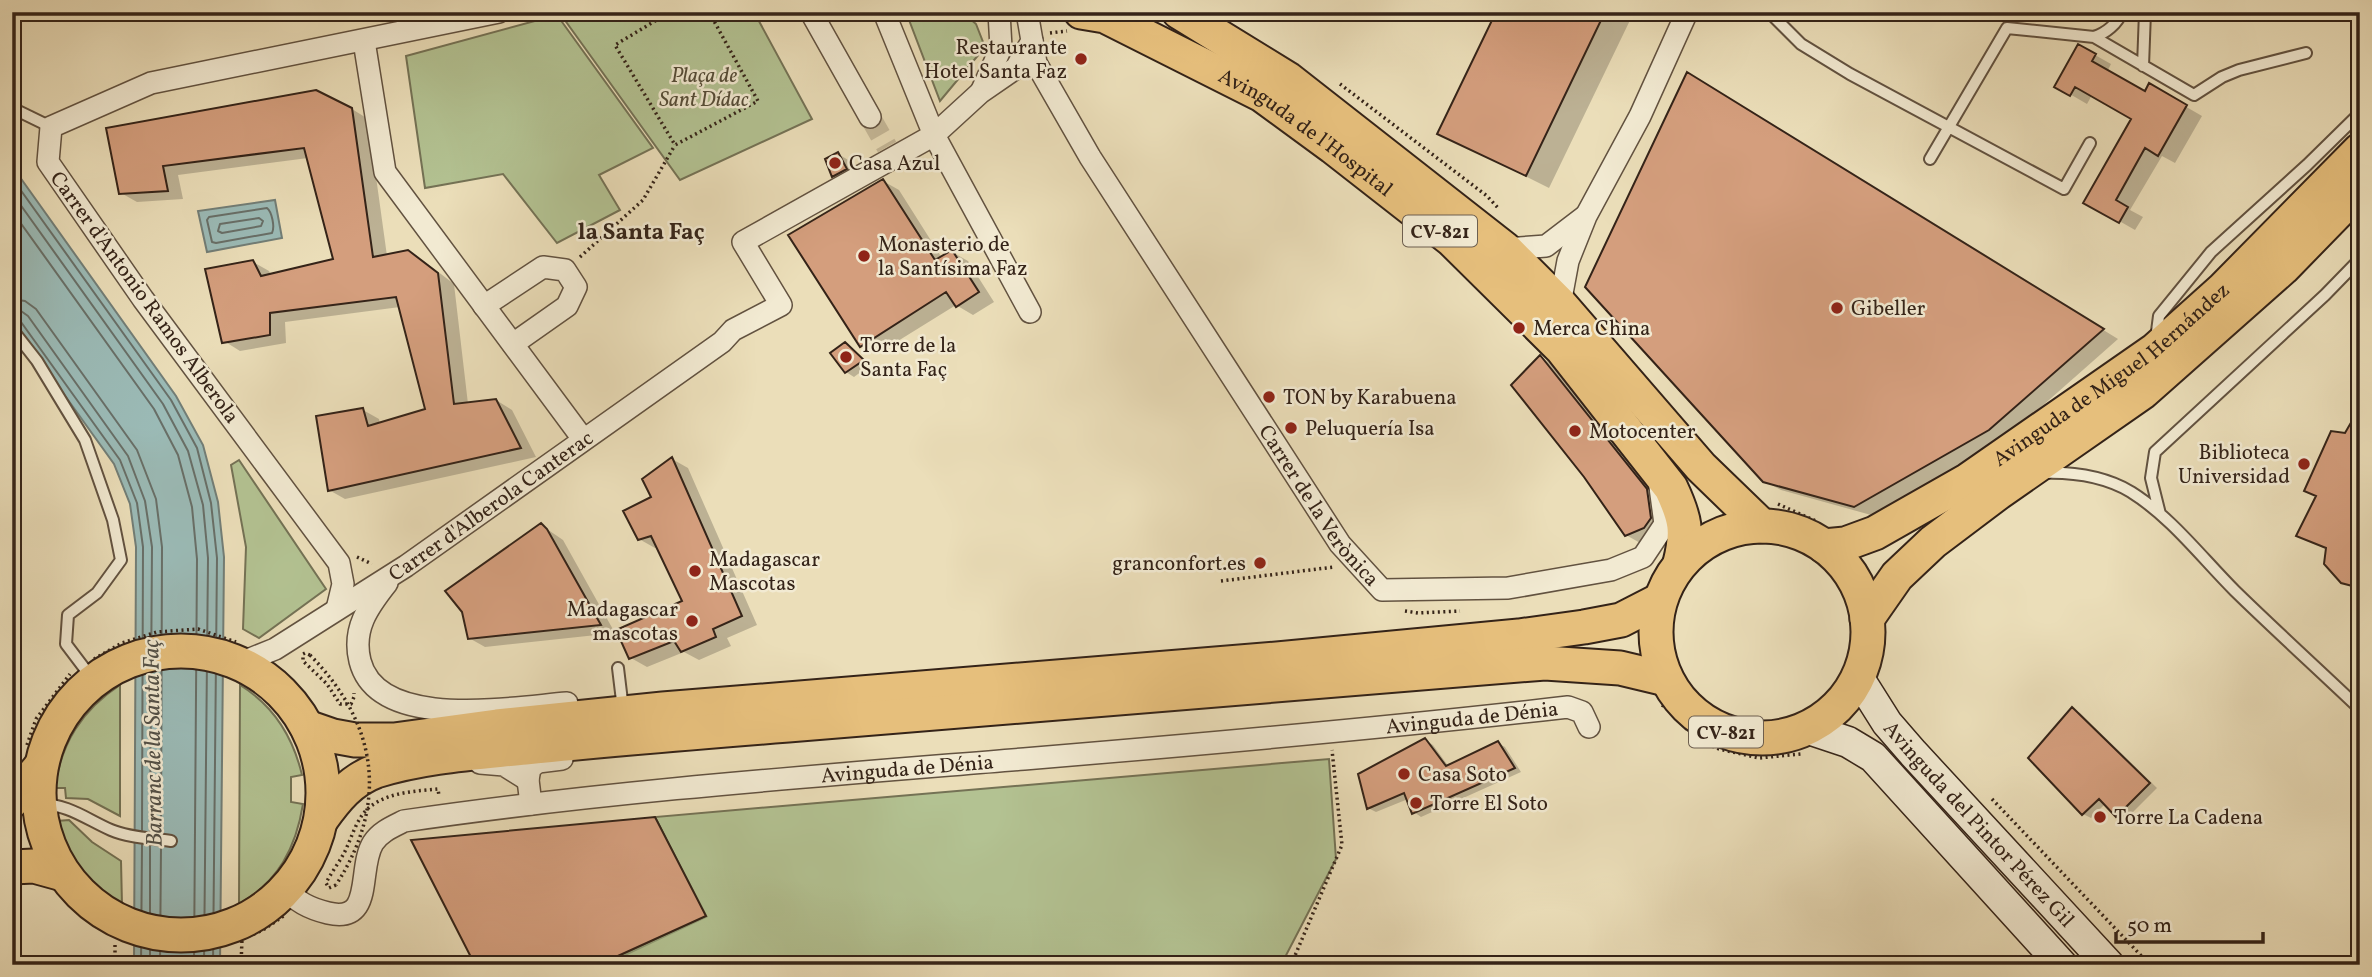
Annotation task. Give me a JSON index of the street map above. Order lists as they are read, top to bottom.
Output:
{
  "streets": {
    "main road": [
      "Avinguda de l'Hospital",
      "CV-821",
      "Avinguda de Miguel Hernández",
      "Avinguda del Pintor Pérez Gil"
    ],
    "street": [
      "Carrer d'Antonio Ramos Alberola",
      "Carrer d'Alberola Canterac",
      "Carrer de la Verònica",
      "Avinguda de Dénia"
    ]
  },
  "crossings": [
    ["Avinguda de l'Hospital", "CV-821"],
    ["Avinguda de l'Hospital", "Avinguda de Miguel Hernández"],
    ["Avinguda de l'Hospital", "Carrer de la Verònica"],
    ["Avinguda de l'Hospital", "Avinguda del Pintor Pérez Gil"],
    ["CV-821", "Avinguda de Miguel Hernández"],
    ["CV-821", "Avinguda del Pintor Pérez Gil"],
    ["Avinguda de Miguel Hernández", "Avinguda del Pintor Pérez Gil"]
  ],
  "districts": ["la Santa Faç"],
  "water": ["Barranc de la Santa Faç"],
  "parks": ["Plaça de Sant Dídac"],
  "places": [
    "Restaurante Hotel Santa Faz",
    "Casa Azul",
    "Monasterio de la Santísima Faz",
    "Gibeller",
    "Merca China",
    "Torre de la Santa Faç",
    "TON by Karabuena",
    "Peluquería Isa",
    "Motocenter",
    "Biblioteca Universidad",
    "granconfort.es",
    "Madagascar Mascotas",
    "Madagascar mascotas",
    "Casa Soto",
    "Torre El Soto",
    "Torre La Cadena"
  ],
  "scale_bar": "50 m"
}
